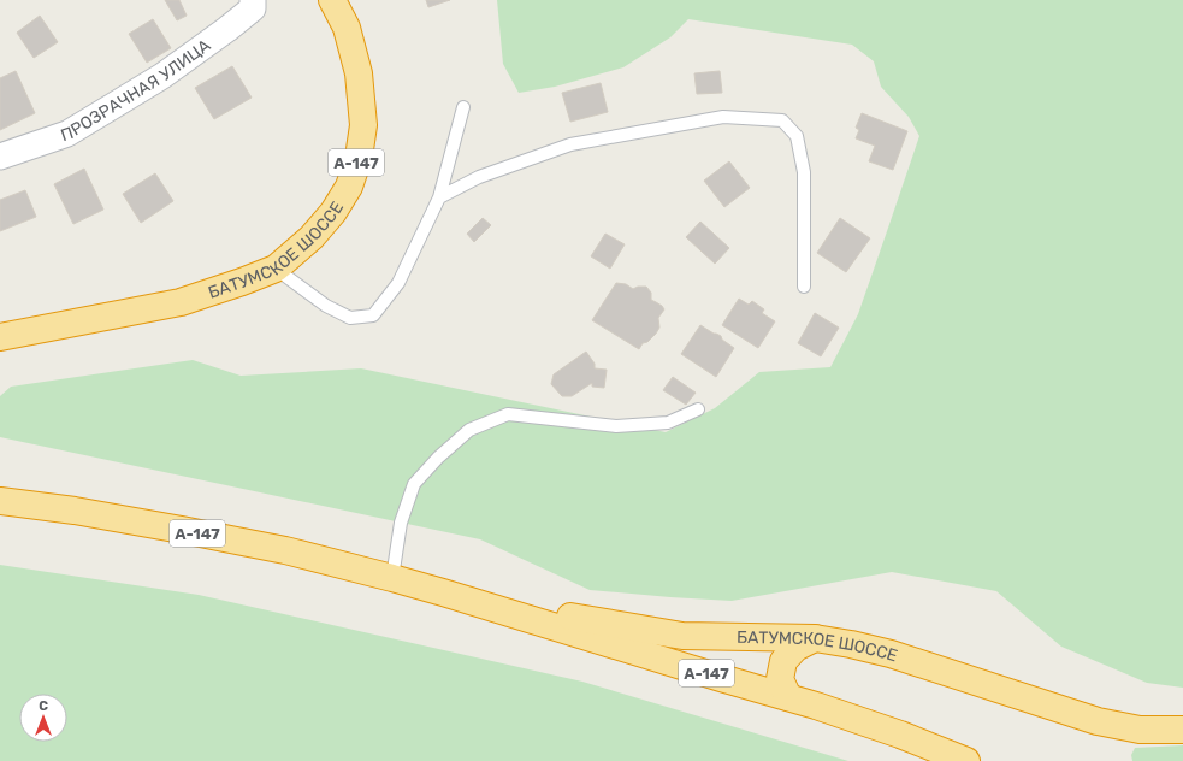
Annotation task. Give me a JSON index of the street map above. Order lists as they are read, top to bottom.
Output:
{
  "streets": {
    "highway": ["А-147", "БАТУМСКОЕ ШОССЕ"],
    "street": ["ПРОЗРАЧНАЯ УЛИЦА"]
  },
  "north": "top"
}
